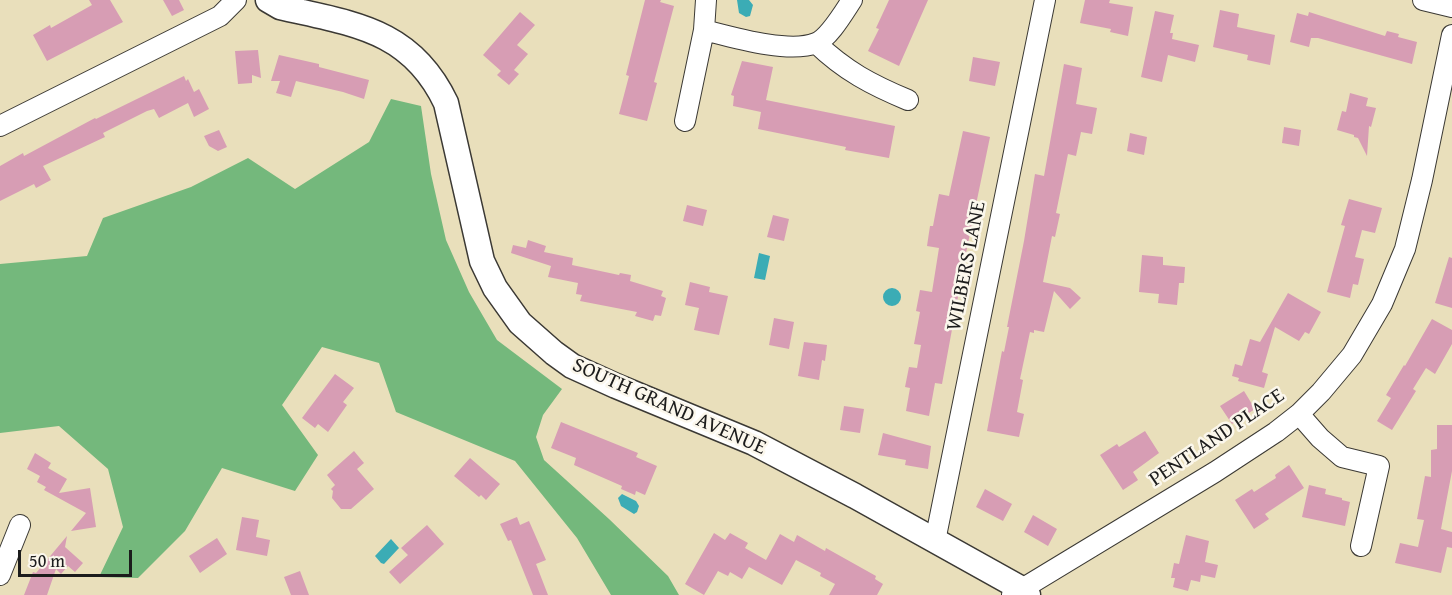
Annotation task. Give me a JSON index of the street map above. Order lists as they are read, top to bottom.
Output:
{
  "streets": {
    "main road": ["SOUTH GRAND AVENUE"],
    "street": ["WILBERS LANE", "PENTLAND PLACE"]
  },
  "crossings": [
    ["WILBERS LANE", "SOUTH GRAND AVENUE"],
    ["SOUTH GRAND AVENUE", "PENTLAND PLACE"]
  ],
  "scale_bar": "50 m"
}
